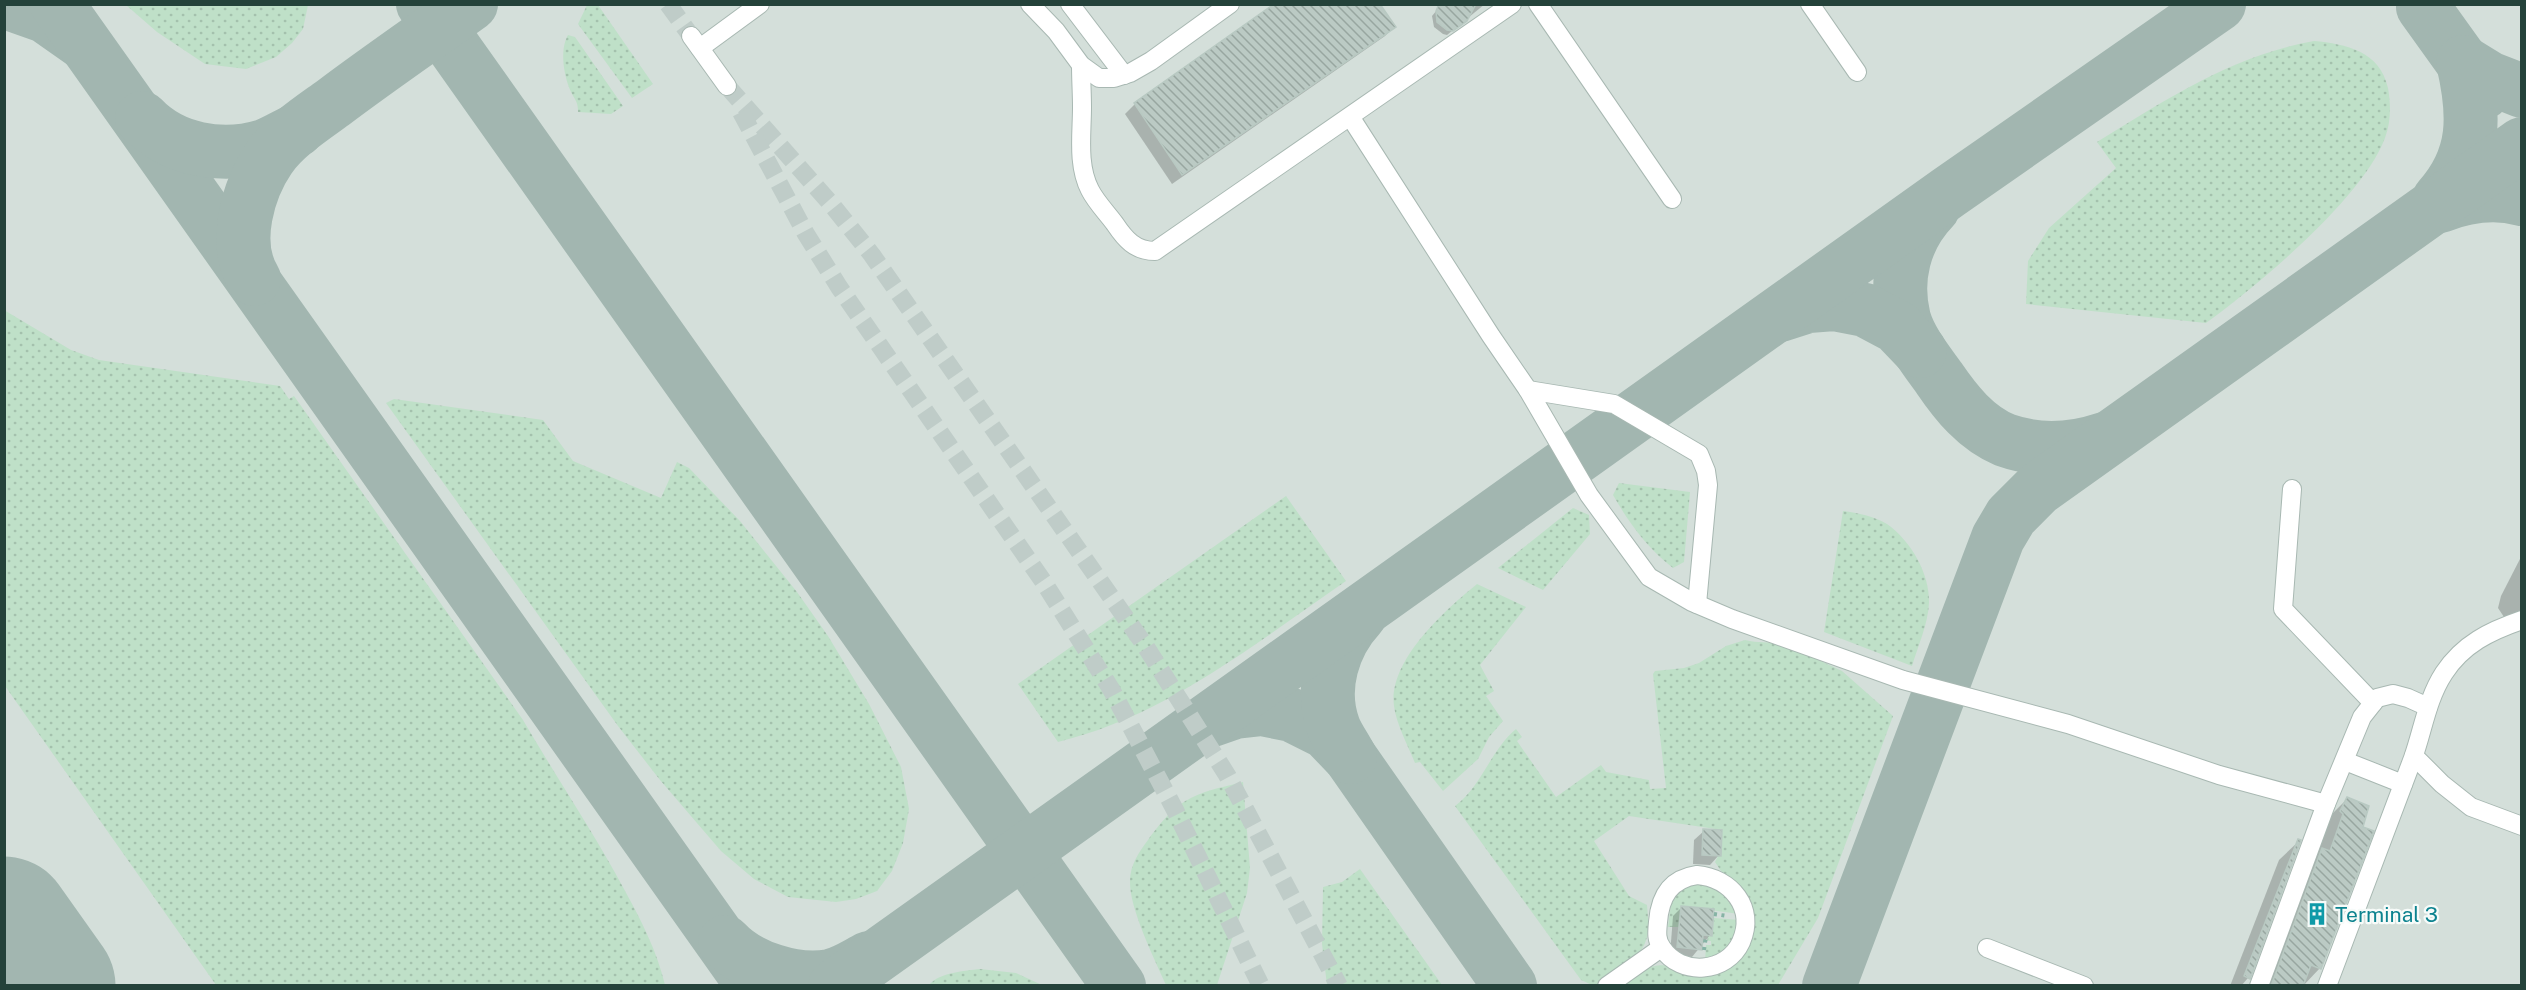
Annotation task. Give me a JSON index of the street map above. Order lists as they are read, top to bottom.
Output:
{
  "places": {
    "building": ["Terminal 3"]
  }
}
